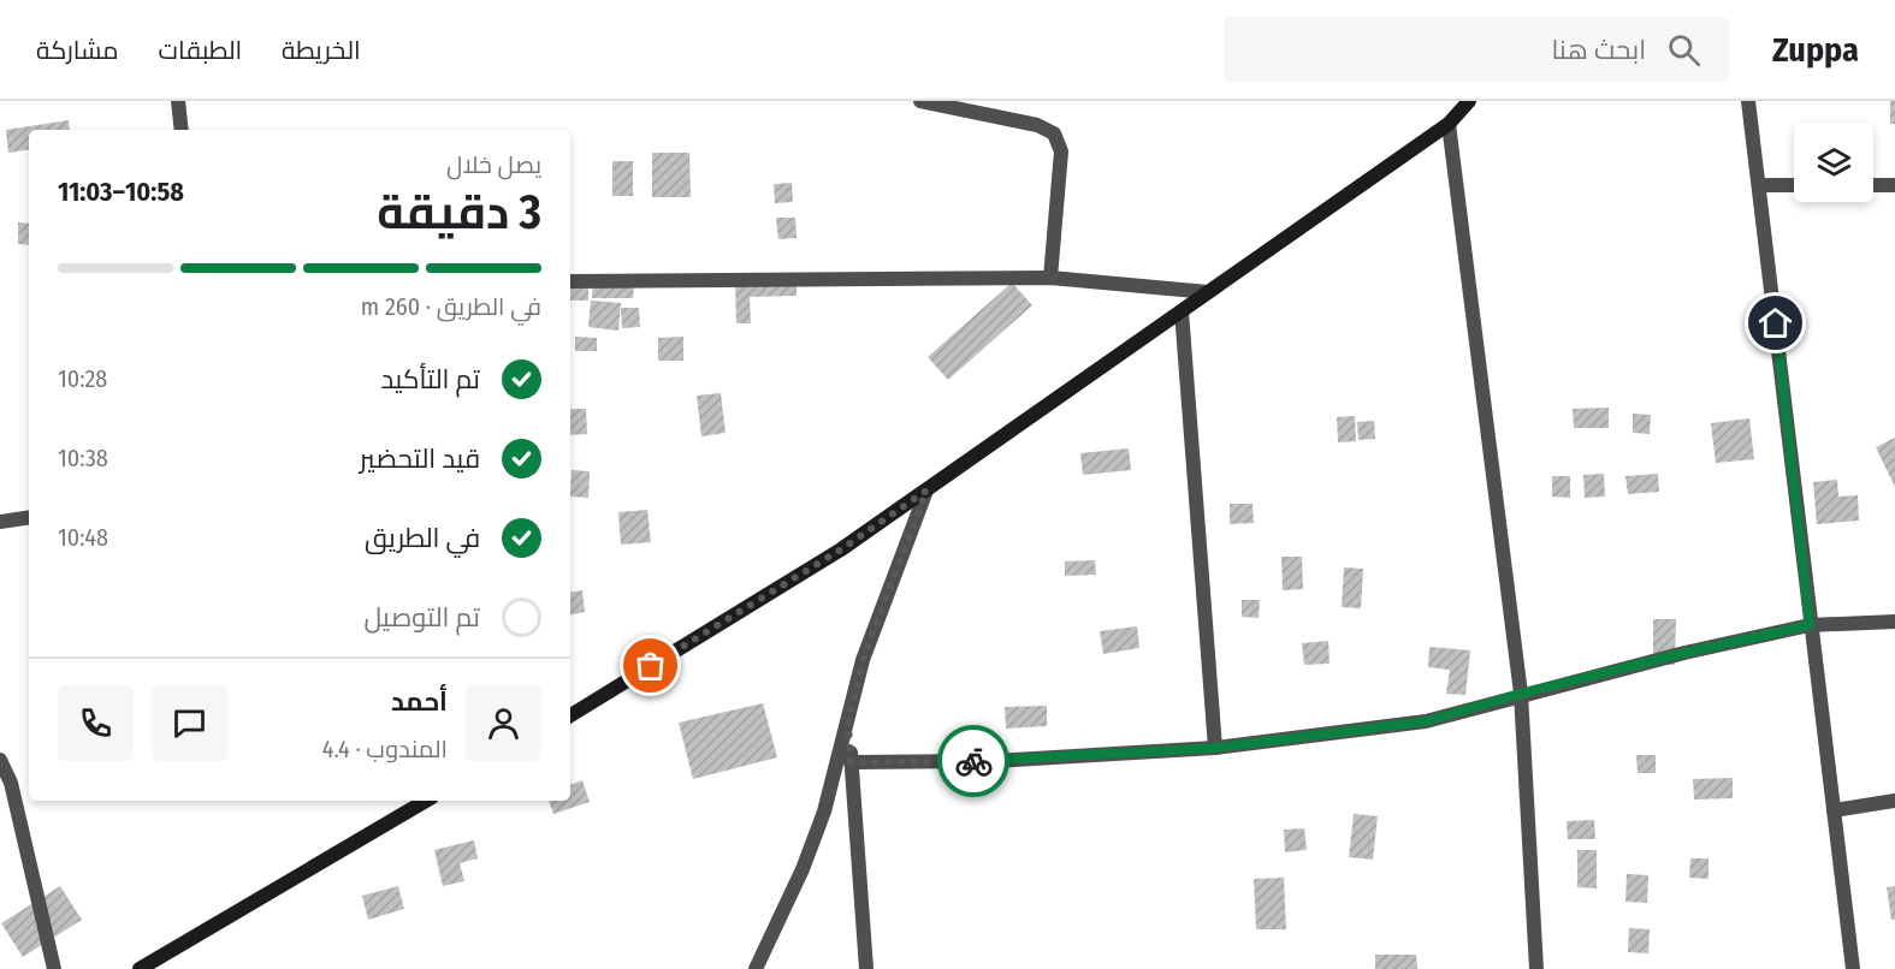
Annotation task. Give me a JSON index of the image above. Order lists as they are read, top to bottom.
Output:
{
  "page": {
    "header": "Zuppa",
    "search": "ابحث هنا",
    "nav": ["الخريطة", "الطبقات", "مشاركة"],
    "heading": ["3 دقيقة", "يصل خلال", "10:58–11:03"],
    "panel": ["أحمد", "المندوب · 4.4"],
    "bar": "في الطريق · 260 m",
    "list": [
      ["تم التأكيد", "10:28"],
      ["قيد التحضير", "10:38"],
      ["في الطريق", "10:48"],
      "تم التوصيل"
    ]
  }
}
